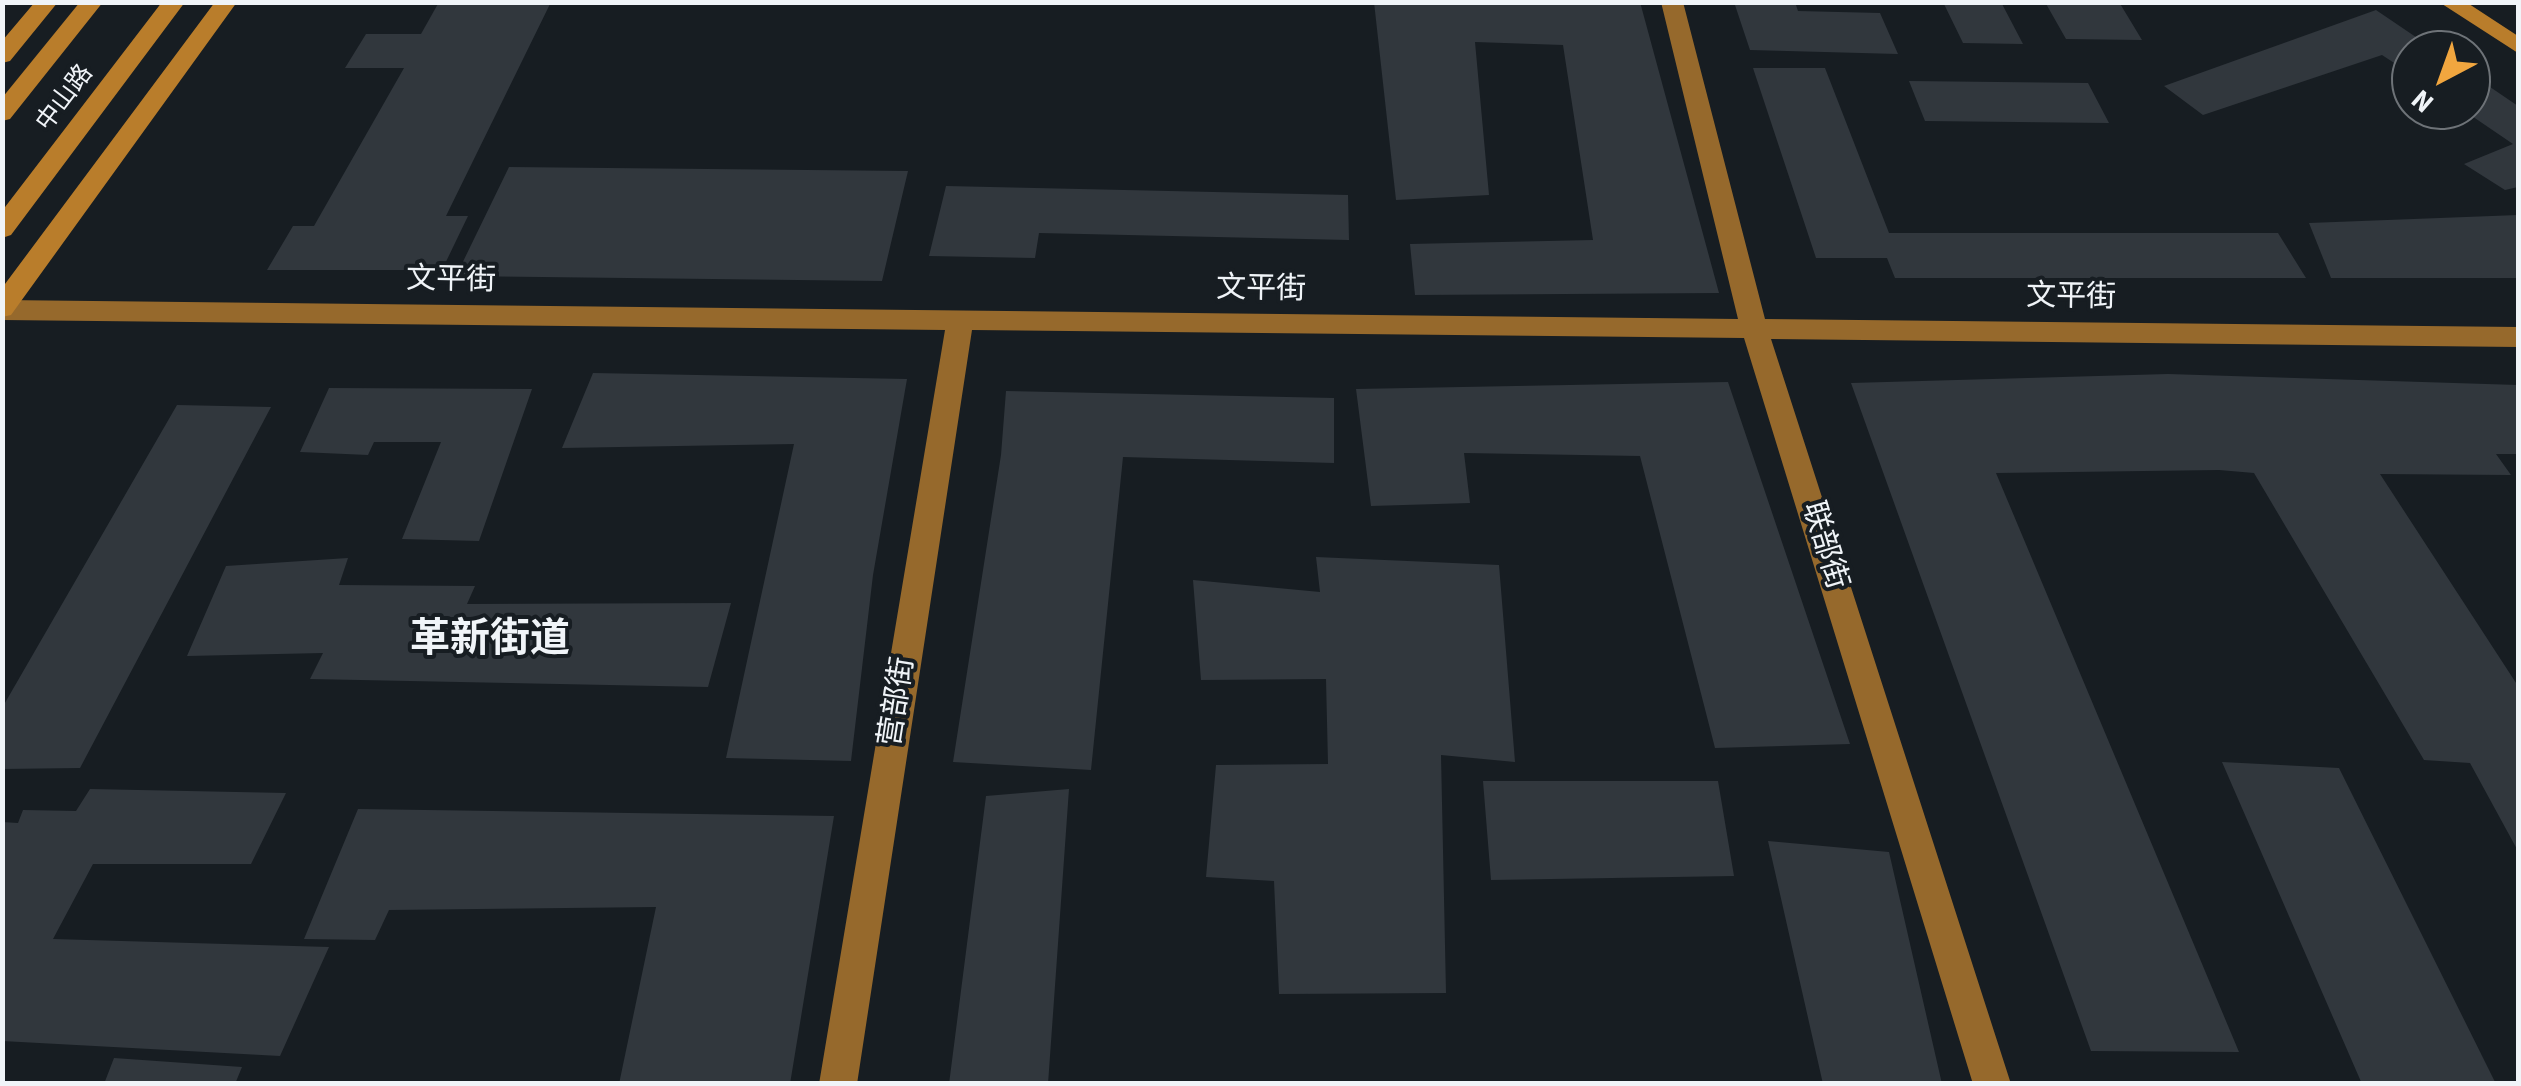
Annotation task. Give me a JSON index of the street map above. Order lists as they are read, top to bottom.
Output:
{
  "streets": {
    "main road": ["中山路"],
    "street": ["文平街", "联部街", "营部街"]
  },
  "crossings": [
    ["文平街", "联部街"],
    ["文平街", "营部街"]
  ],
  "districts": ["革新街道"],
  "north": "bottom left"
}
